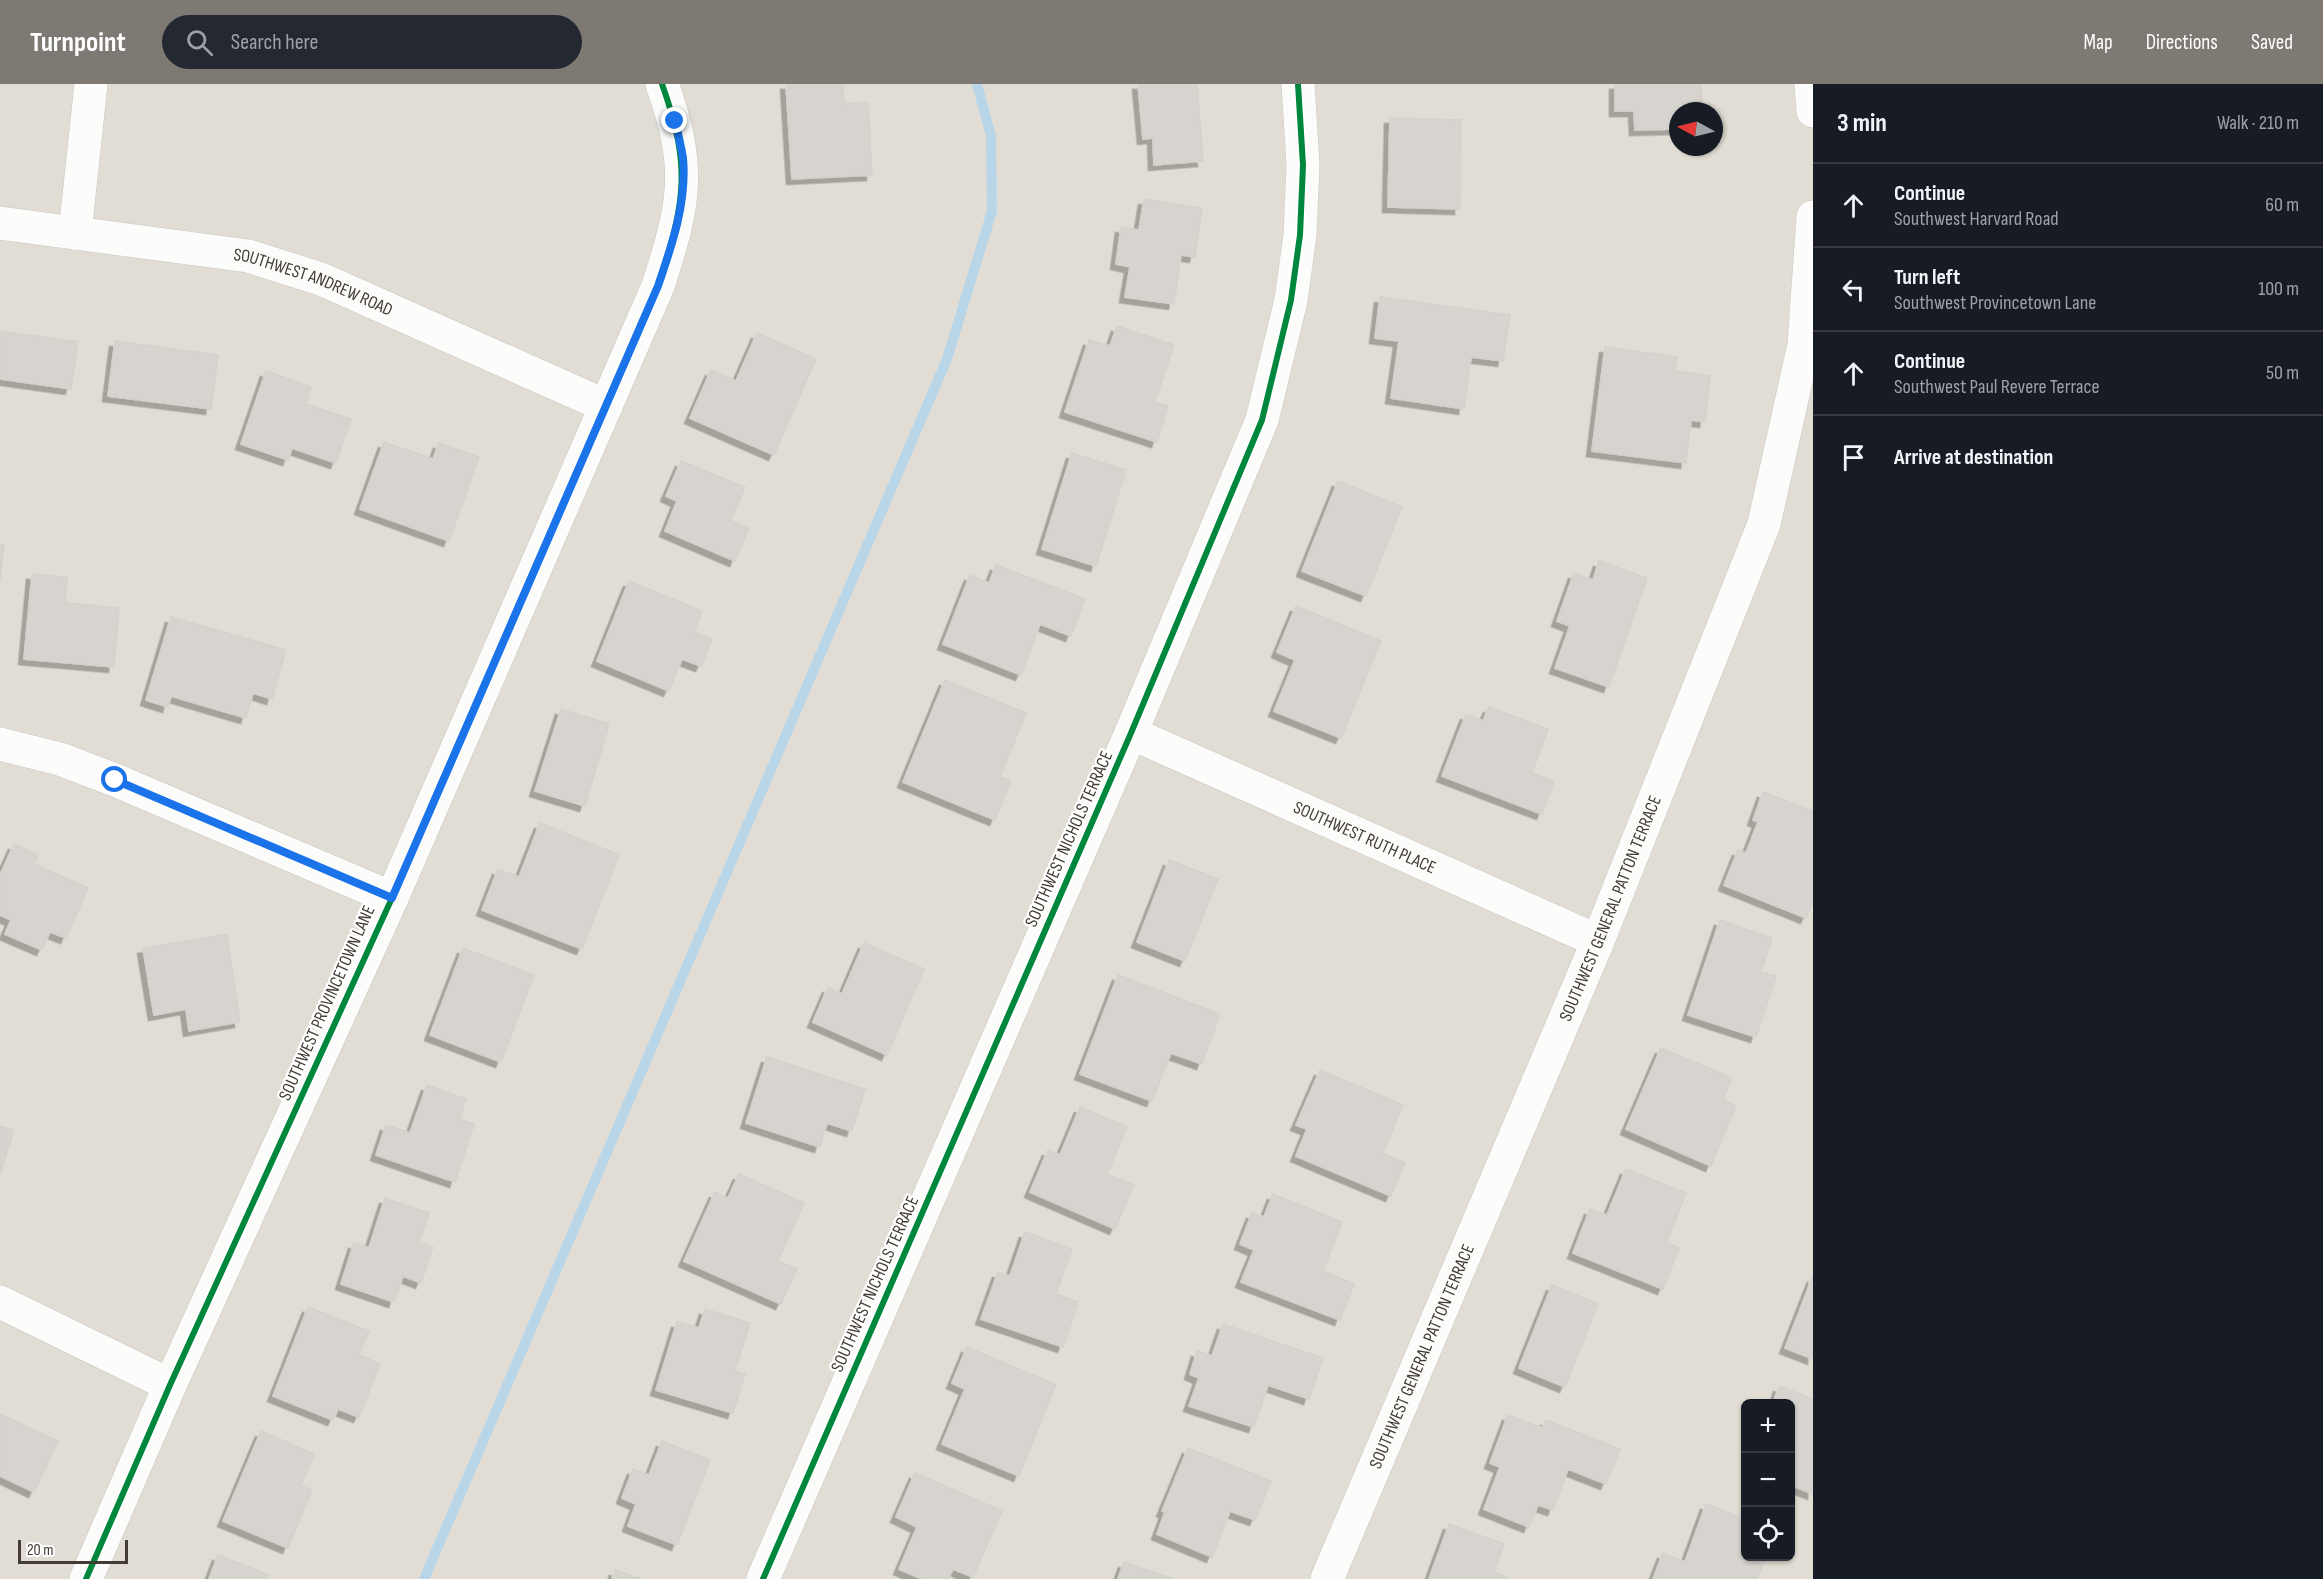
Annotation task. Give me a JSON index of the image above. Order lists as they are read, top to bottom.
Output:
{
  "streets": {
    "street": [
      "SOUTHWEST ANDREW ROAD",
      "SOUTHWEST RUTH PLACE",
      "SOUTHWEST NICHOLS TERRACE",
      "SOUTHWEST GENERAL PATTON TERRACE",
      "SOUTHWEST PROVINCETOWN LANE"
    ]
  },
  "crossings": [
    ["SOUTHWEST ANDREW ROAD", "SOUTHWEST PROVINCETOWN LANE"],
    ["SOUTHWEST RUTH PLACE", "SOUTHWEST NICHOLS TERRACE"],
    ["SOUTHWEST RUTH PLACE", "SOUTHWEST GENERAL PATTON TERRACE"]
  ],
  "scale_bar": "20 m",
  "north": "left",
  "page": {
    "header": "Turnpoint",
    "search": "Search here",
    "nav": ["Map", "Directions", "Saved"],
    "heading": ["3 min", "Walk · 210 m"],
    "list": [
      ["Continue", "Southwest Harvard Road", "60 m"],
      ["Turn left", "Southwest Provincetown Lane", "100 m"],
      ["Continue", "Southwest Paul Revere Terrace", "50 m"],
      "Arrive at destination"
    ],
    "map_buttons": ["+", "−"],
    "scale": "20 m"
  }
}
